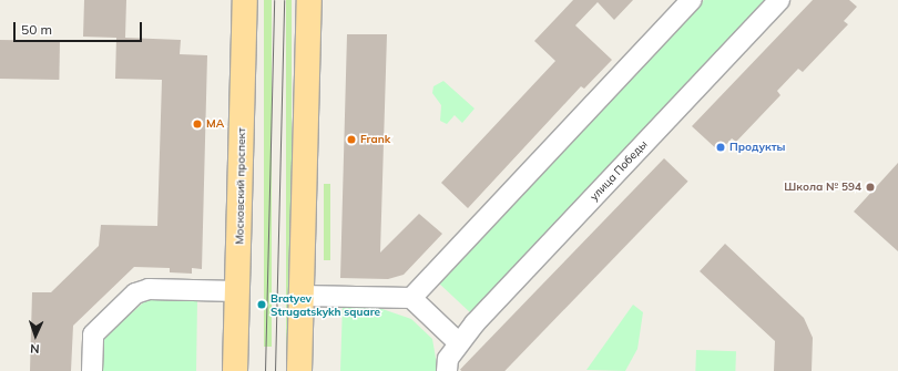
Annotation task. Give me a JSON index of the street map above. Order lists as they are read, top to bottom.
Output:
{
  "streets": {
    "main road": ["Московский проспект"],
    "street": ["улица Победы"]
  },
  "places": [
    "MA",
    "Frank",
    "Продукты",
    "Школа № 594",
    "Bratyev Strugatskykh square"
  ],
  "scale_bar": "50 m",
  "north": "bottom"
}
